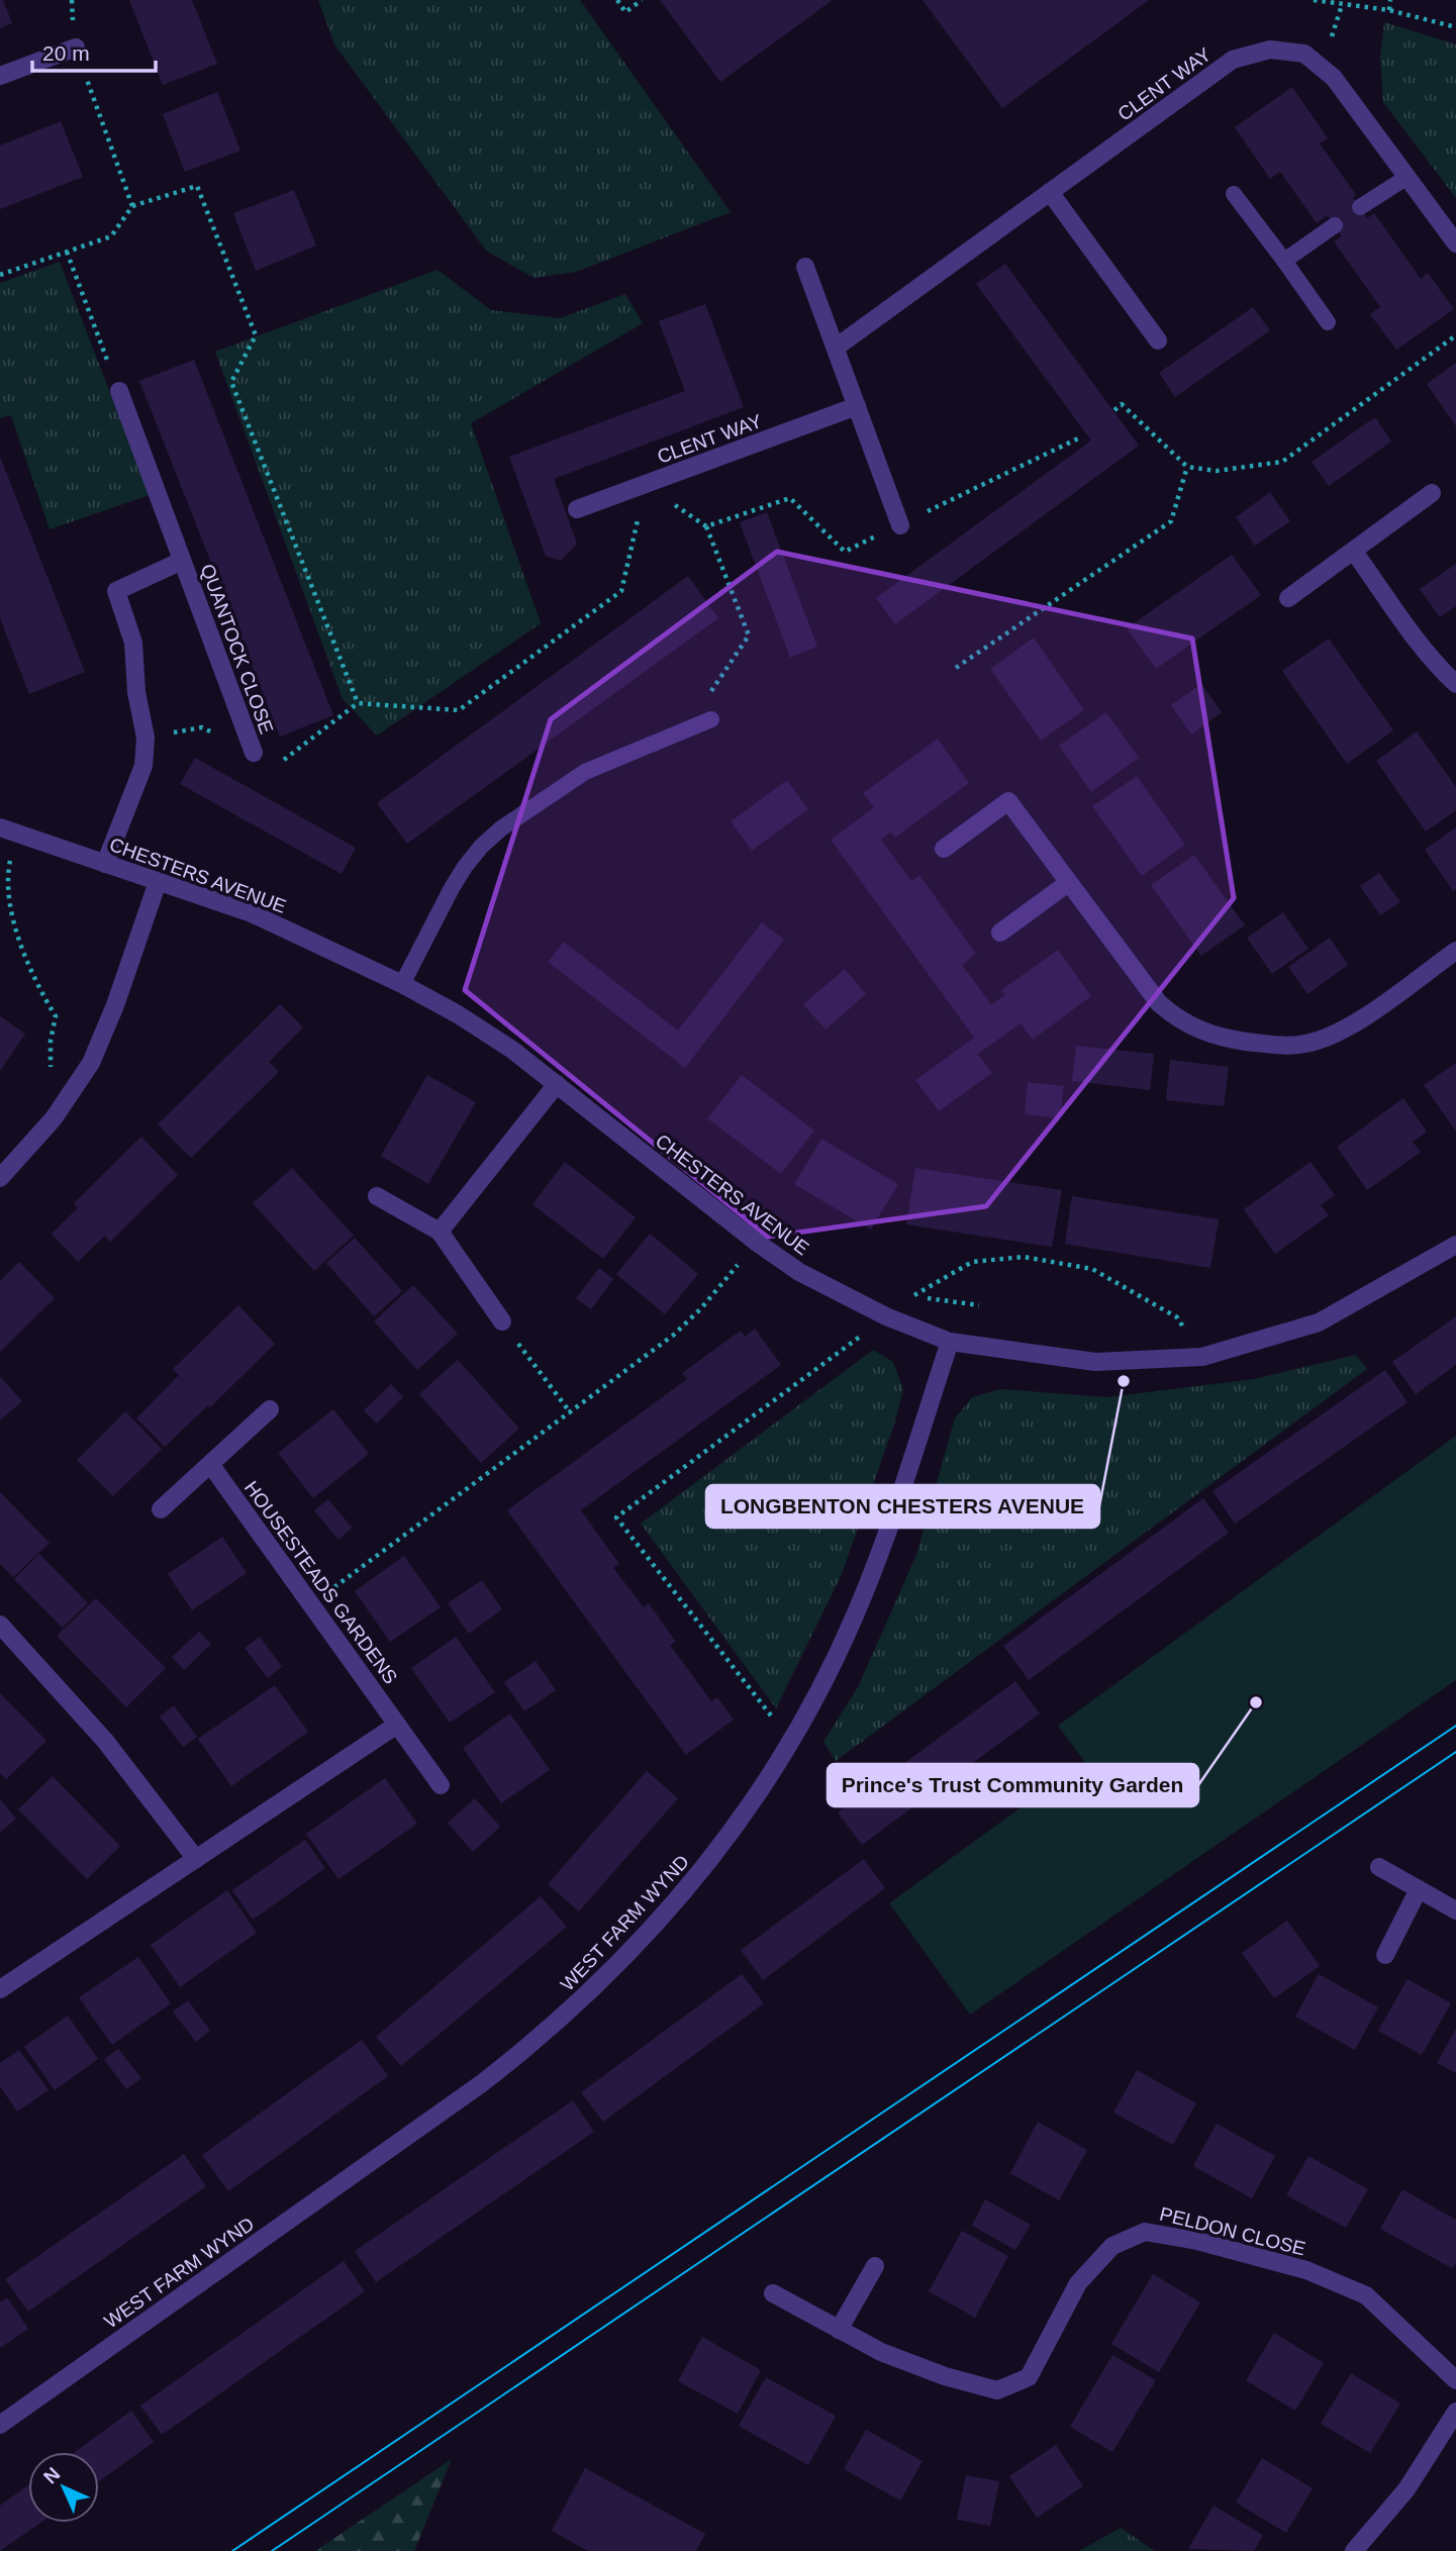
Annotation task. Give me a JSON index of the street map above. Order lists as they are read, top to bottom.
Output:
{
  "streets": {
    "street": [
      "CLENT WAY",
      "QUANTOCK CLOSE",
      "CHESTERS AVENUE",
      "HOUSESTEADS GARDENS",
      "WEST FARM WYND",
      "PELDON CLOSE"
    ]
  },
  "crossings": [
    ["QUANTOCK CLOSE", "CHESTERS AVENUE"],
    ["CHESTERS AVENUE", "WEST FARM WYND"]
  ],
  "places": ["LONGBENTON CHESTERS AVENUE", "Prince's Trust Community Garden"],
  "scale_bar": "20 m",
  "north": "top left"
}
